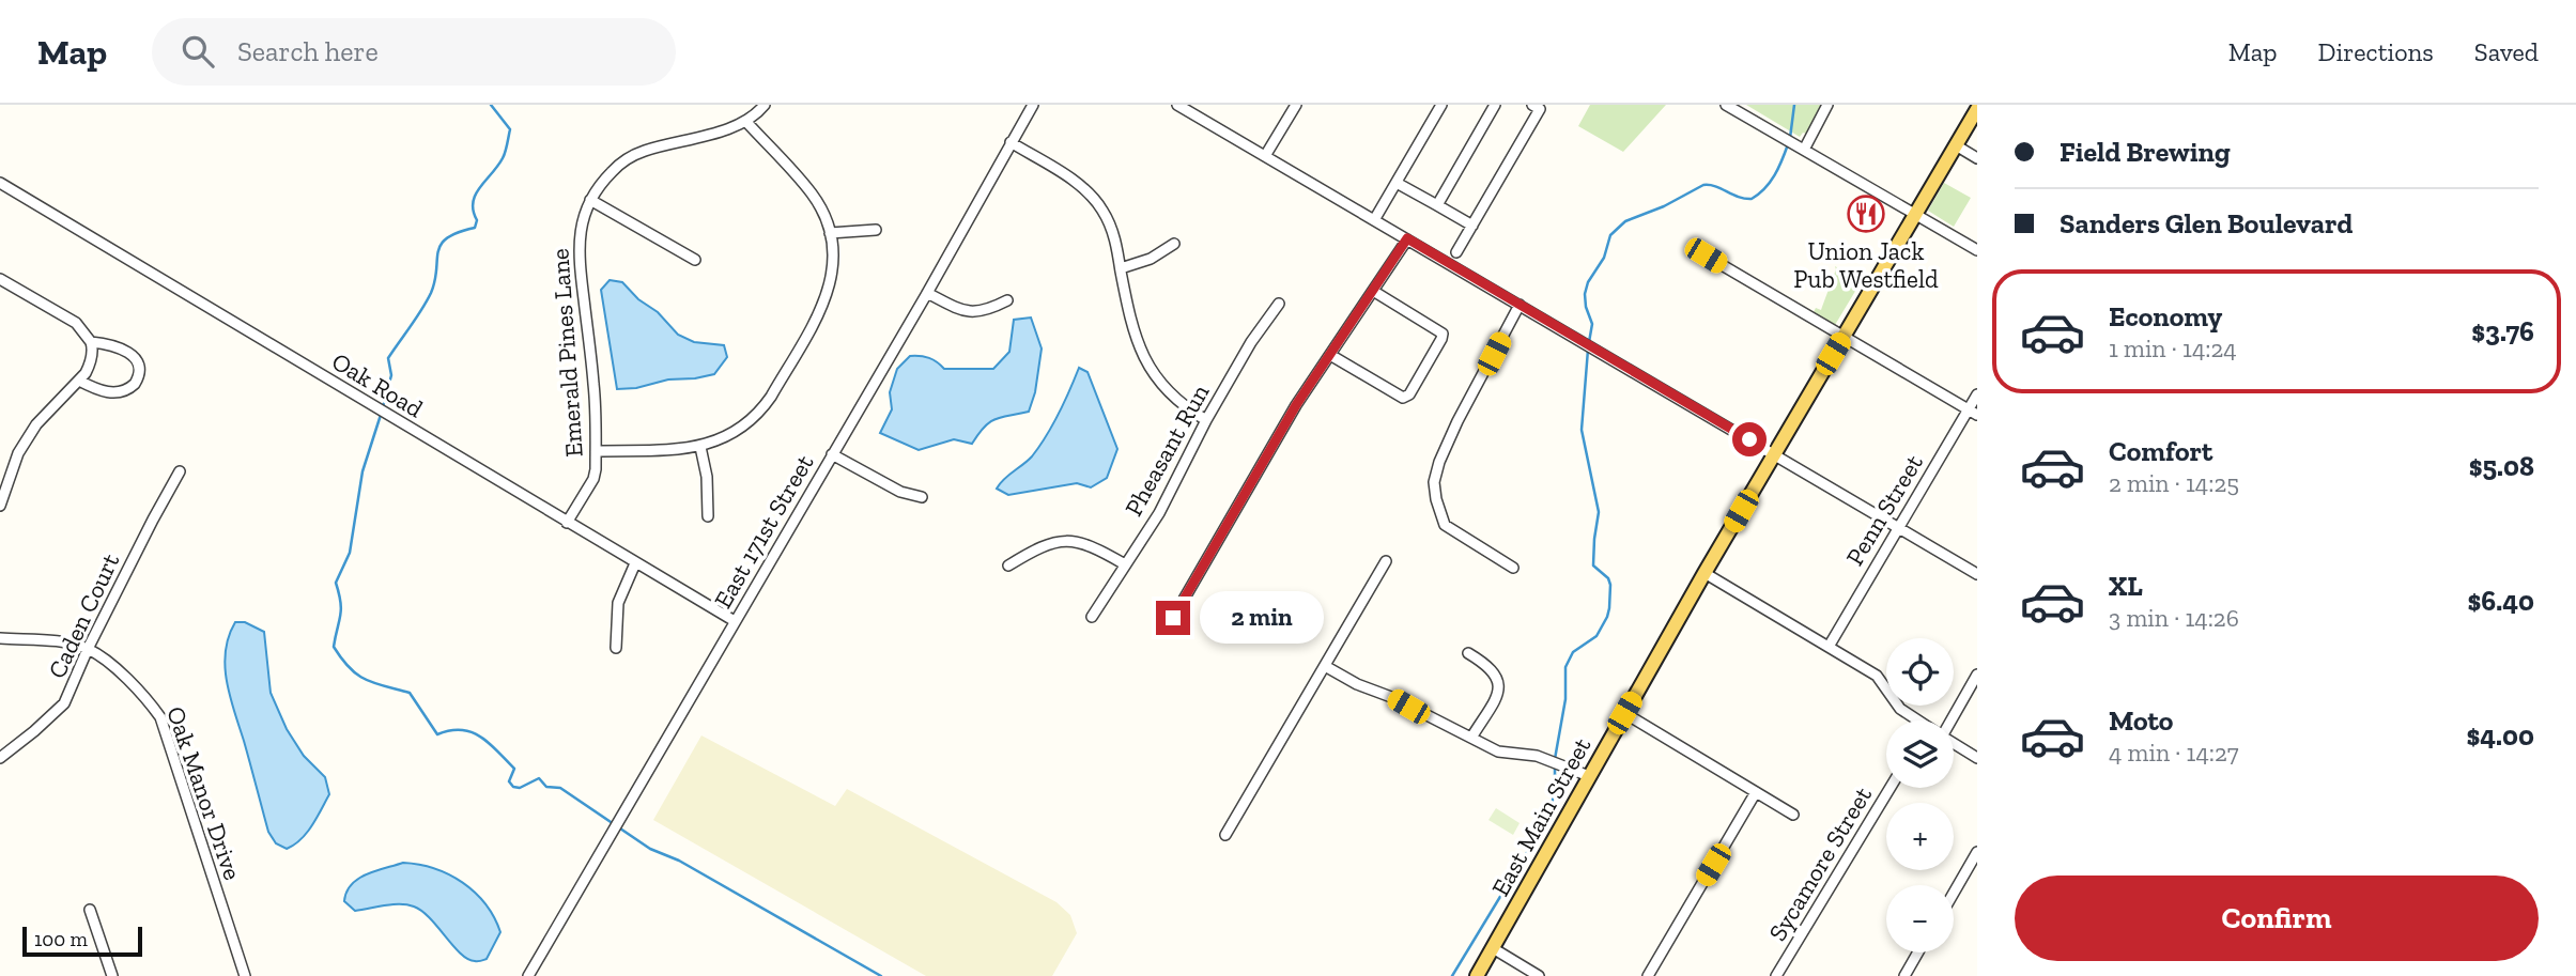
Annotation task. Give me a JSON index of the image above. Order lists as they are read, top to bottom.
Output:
{
  "streets": {
    "main road": ["East Main Street"],
    "street": [
      "Emerald Pines Lane",
      "Oak Road",
      "Pheasant Run",
      "Penn Street",
      "East 171st Street",
      "Caden Court",
      "Oak Manor Drive",
      "Sycamore Street"
    ]
  },
  "crossings": [
    ["Emerald Pines Lane", "Oak Road"],
    ["Oak Road", "East 171st Street"],
    ["Caden Court", "Oak Manor Drive"]
  ],
  "places": {
    "restaurant": ["Union Jack Pub Westfield"]
  },
  "scale_bar": "100 m",
  "page": {
    "header": "Map",
    "search": "Search here",
    "nav": ["Map", "Directions", "Saved"],
    "banner": ["Field Brewing", "Sanders Glen Boulevard"],
    "list": [
      {
        "name": "Economy",
        "note": "1 min · 14:24",
        "value": "$3.76"
      },
      {
        "name": "Comfort",
        "note": "2 min · 14:25",
        "value": "$5.08"
      },
      {
        "name": "XL",
        "note": "3 min · 14:26",
        "value": "$6.40"
      },
      {
        "name": "Moto",
        "note": "4 min · 14:27",
        "value": "$4.00"
      }
    ],
    "bubble": "2 min",
    "map_buttons": ["+", "−"],
    "buttons": "Confirm",
    "scale": "100 m"
  }
}
